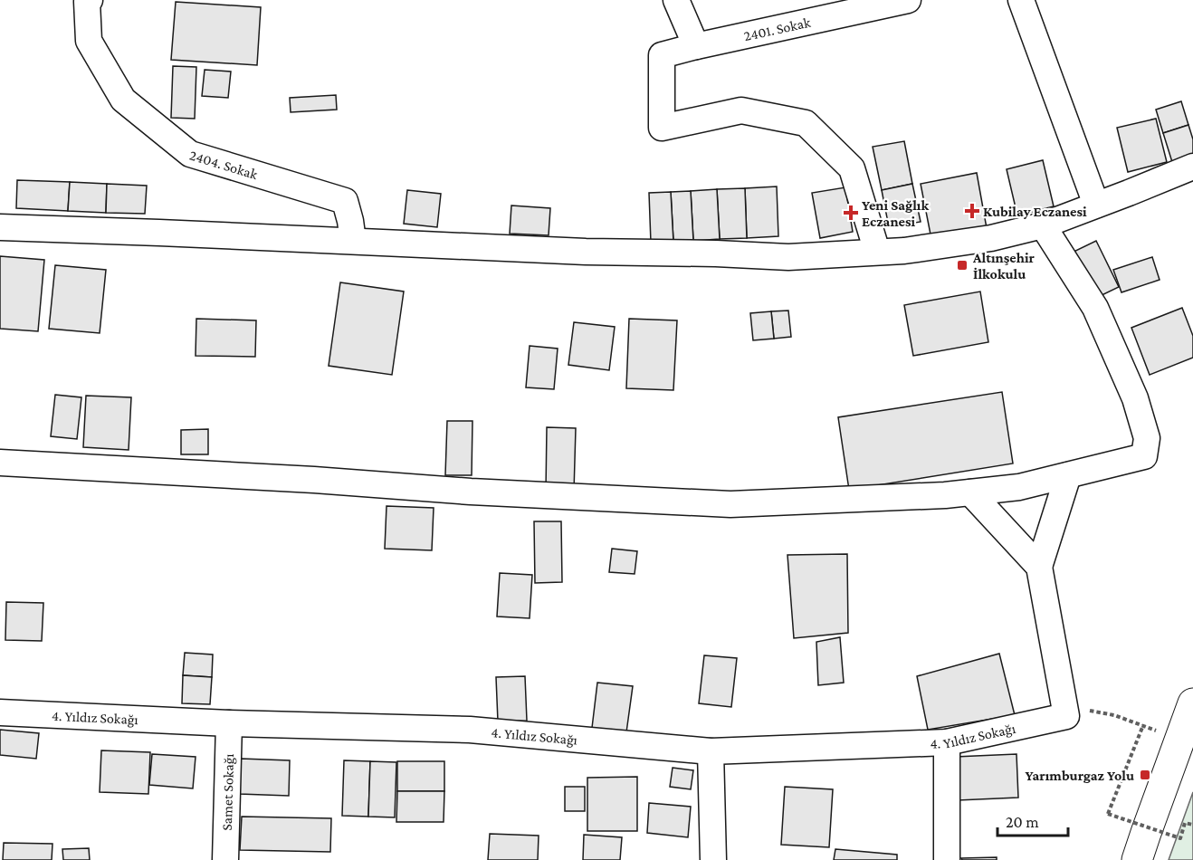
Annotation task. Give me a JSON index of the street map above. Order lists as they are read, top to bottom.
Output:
{
  "streets": {
    "street": [
      "2401. Sokak",
      "2404. Sokak",
      "4. Yıldız Sokağı",
      "Samet Sokağı"
    ]
  },
  "crossings": [
    ["4. Yıldız Sokağı", "Samet Sokağı"]
  ],
  "places": {
    "health": ["Kubilay Eczanesi", "Yeni Sağlık Eczanesi"],
    "transit": ["Altınşehir İlkokulu", "Yarımburgaz Yolu"]
  },
  "scale_bar": "20 m"
}
